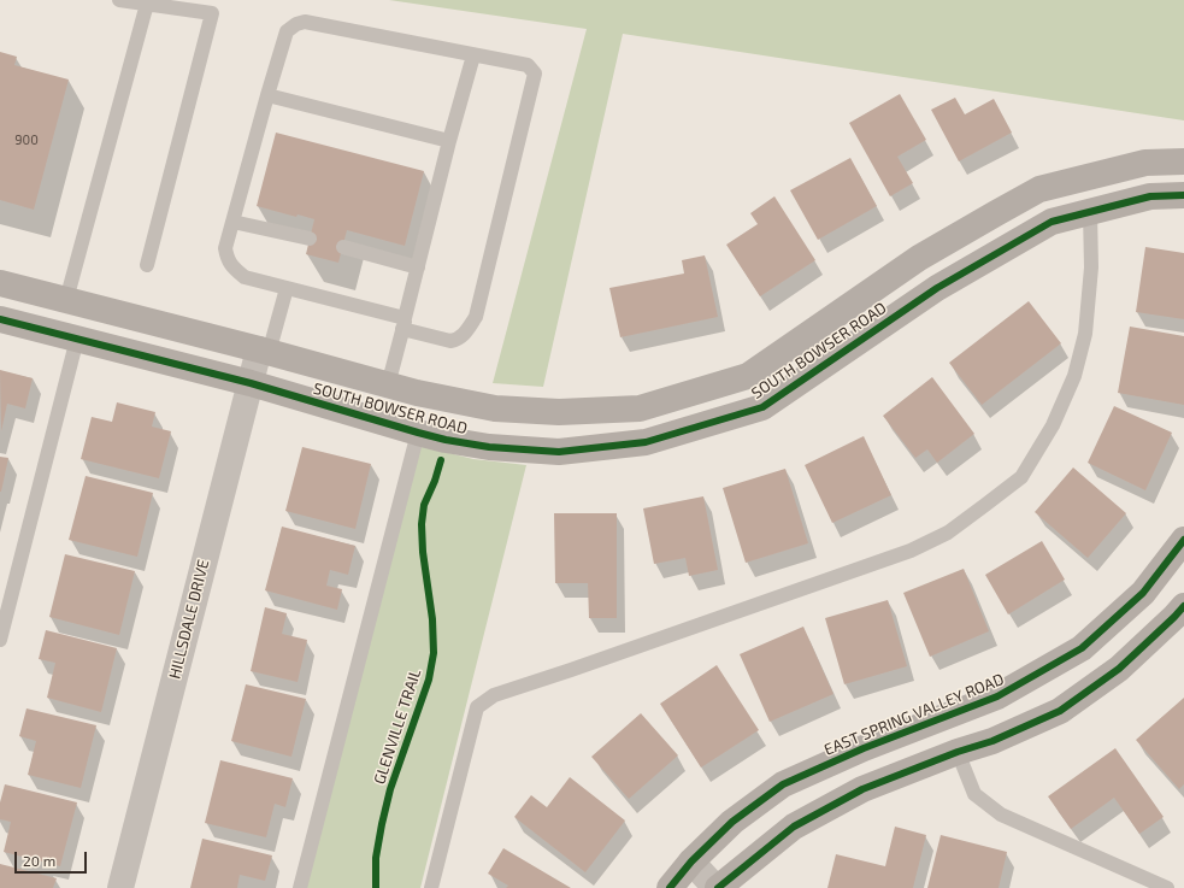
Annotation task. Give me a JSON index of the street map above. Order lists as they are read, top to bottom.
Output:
{
  "streets": {
    "street": ["SOUTH BOWSER ROAD", "HILLSDALE DRIVE", "EAST SPRING VALLEY ROAD"],
    "cycle path": ["GLENVILLE TRAIL"]
  },
  "crossings": [
    ["SOUTH BOWSER ROAD", "HILLSDALE DRIVE"]
  ],
  "house_numbers": ["900"],
  "scale_bar": "20 m"
}
